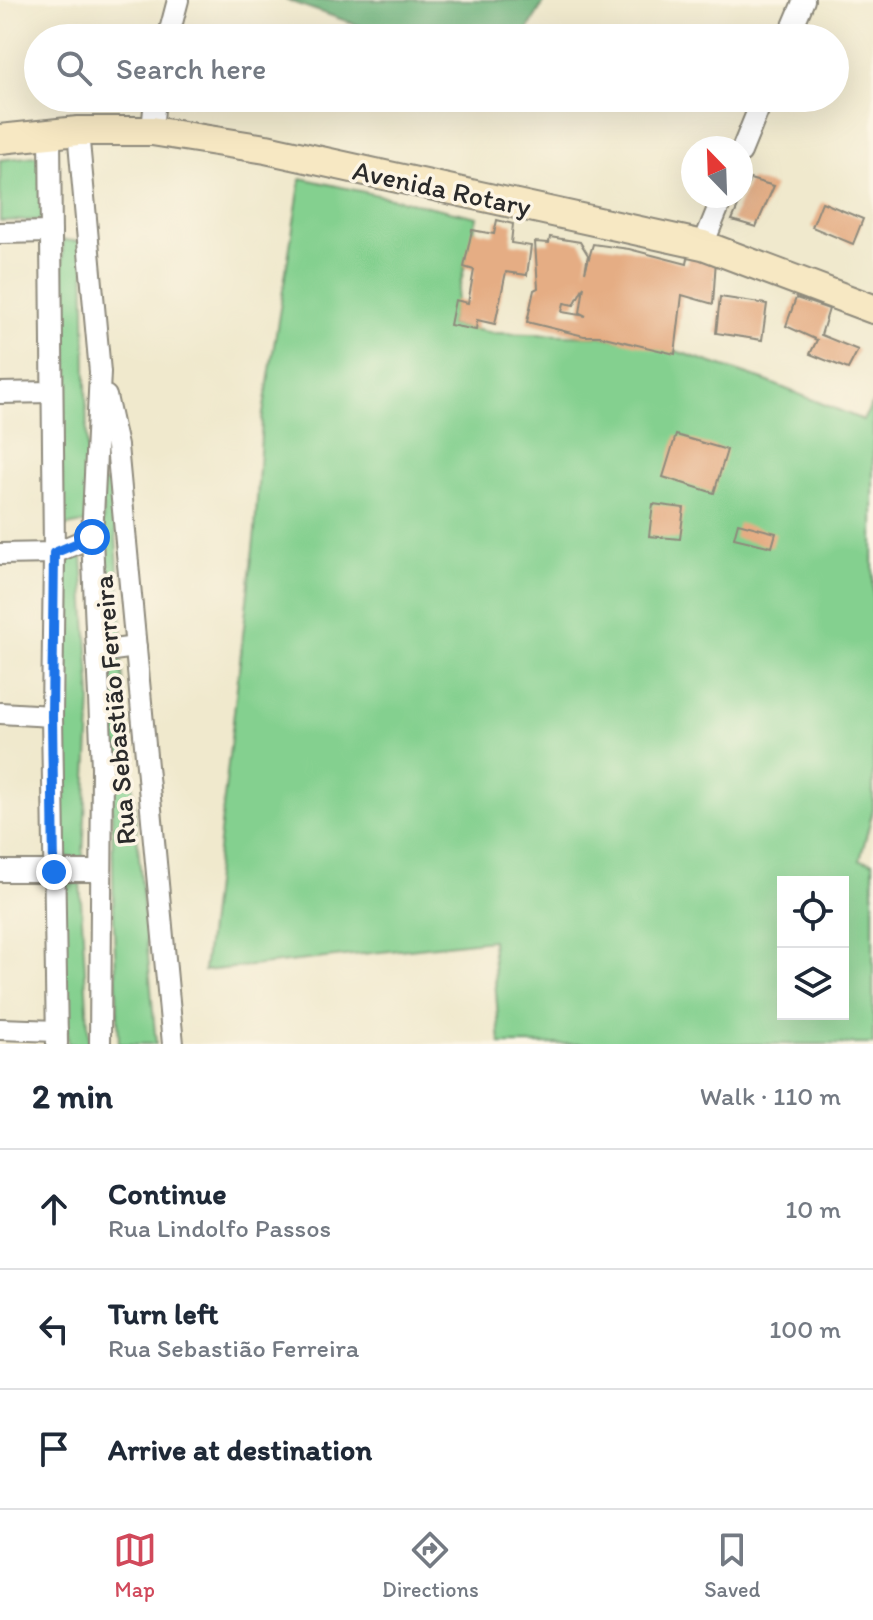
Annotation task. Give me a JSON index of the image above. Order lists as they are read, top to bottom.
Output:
{
  "streets": {
    "main road": ["Avenida Rotary"],
    "street": ["Rua Sebastião Ferreira"]
  },
  "crossings": [
    ["Avenida Rotary", "Rua Sebastião Ferreira"]
  ],
  "north": "top left",
  "page": {
    "search": "Search here",
    "heading": ["2 min", "Walk · 110 m"],
    "list": [
      ["Continue", "Rua Lindolfo Passos", "10 m"],
      ["Turn left", "Rua Sebastião Ferreira", "100 m"],
      "Arrive at destination"
    ],
    "nav": ["Map", "Directions", "Saved"]
  }
}
